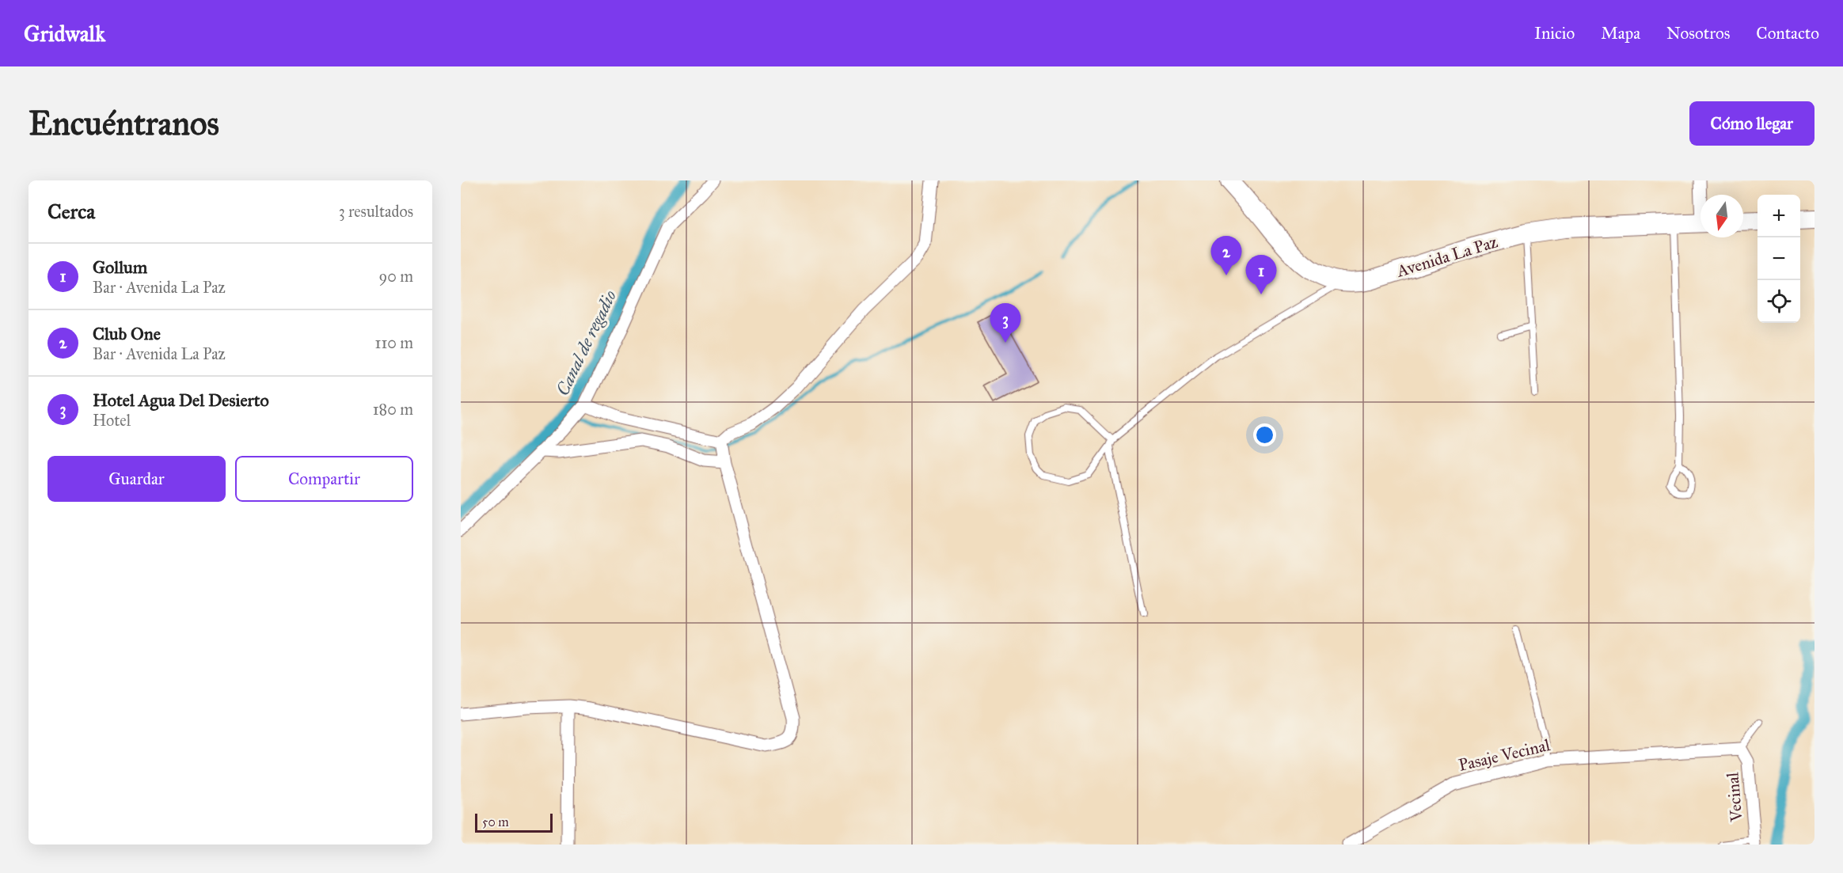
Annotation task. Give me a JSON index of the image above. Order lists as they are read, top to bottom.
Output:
{
  "streets": {
    "main road": ["Avenida La Paz"],
    "street": ["Pasaje Vecinal", "Vecinal"]
  },
  "crossings": [
    ["Pasaje Vecinal", "Vecinal"]
  ],
  "water": ["Canal de regadio"],
  "scale_bar": "50 m",
  "north": "bottom",
  "page": {
    "header": "Gridwalk",
    "nav": [
      "Inicio",
      "Mapa",
      "Nosotros",
      "Contacto"
    ],
    "buttons": [
      "Cómo llegar",
      ["Guardar", "Compartir"]
    ],
    "title": "Encuéntranos",
    "heading": ["Cerca", "3 resultados"],
    "map_buttons": ["+", "−"],
    "pins": ["2", "1", "3"],
    "list": [
      {
        "mark": "1",
        "name": "Gollum",
        "note": "Bar · Avenida La Paz",
        "value": "90 m"
      },
      {
        "mark": "2",
        "name": "Club One",
        "note": "Bar · Avenida La Paz",
        "value": "110 m"
      },
      {
        "mark": "3",
        "name": "Hotel Agua Del Desierto",
        "note": "Hotel",
        "value": "180 m"
      }
    ],
    "scale": "50 m"
  }
}
